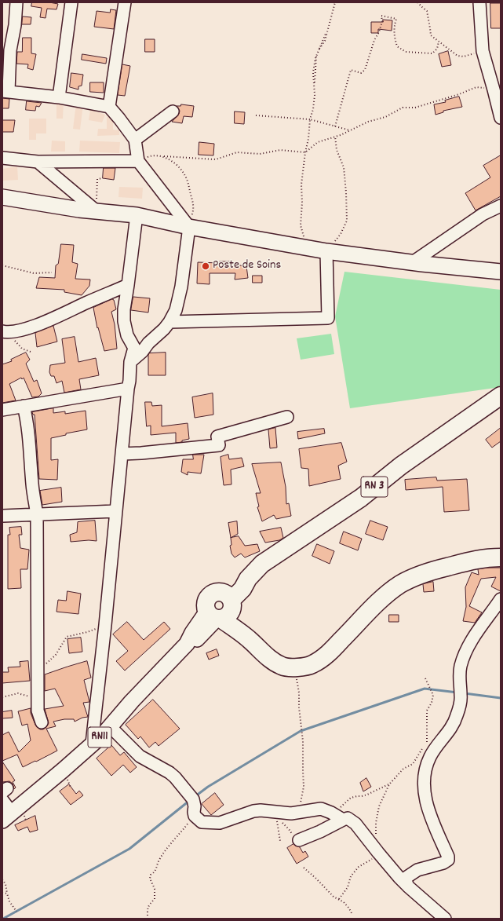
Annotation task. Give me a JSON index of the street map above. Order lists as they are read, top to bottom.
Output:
{
  "streets": {
    "highway": ["RN 3"],
    "main road": ["RN11"]
  },
  "crossings": [
    ["RN 3", "RN11"]
  ],
  "places": ["Poste de Soins"]
}
